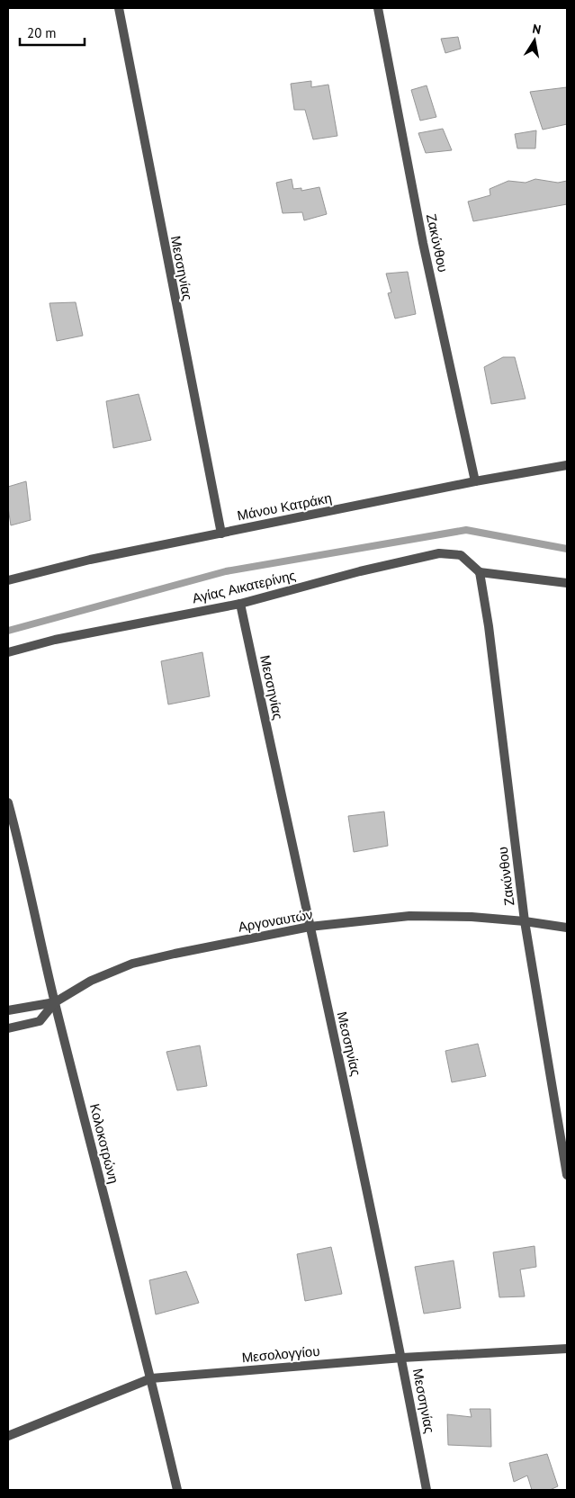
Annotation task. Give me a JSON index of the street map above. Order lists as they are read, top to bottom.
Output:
{
  "streets": {
    "street": [
      "Ζακύνθου",
      "Μεσσηνίας",
      "Μάνου Κατράκη",
      "Αγίας Αικατερίνης",
      "Αργοναυτών",
      "Κολοκοτρώνη",
      "Μεσολογγίου"
    ]
  },
  "crossings": [
    ["Ζακύνθου", "Μάνου Κατράκη"],
    ["Ζακύνθου", "Αγίας Αικατερίνης"],
    ["Ζακύνθου", "Αργοναυτών"],
    ["Μεσσηνίας", "Μάνου Κατράκη"],
    ["Μεσσηνίας", "Αγίας Αικατερίνης"],
    ["Μεσσηνίας", "Αργοναυτών"],
    ["Μεσσηνίας", "Μεσολογγίου"],
    ["Αργοναυτών", "Κολοκοτρώνη"],
    ["Κολοκοτρώνη", "Μεσολογγίου"]
  ],
  "scale_bar": "20 m",
  "north": "top"
}
